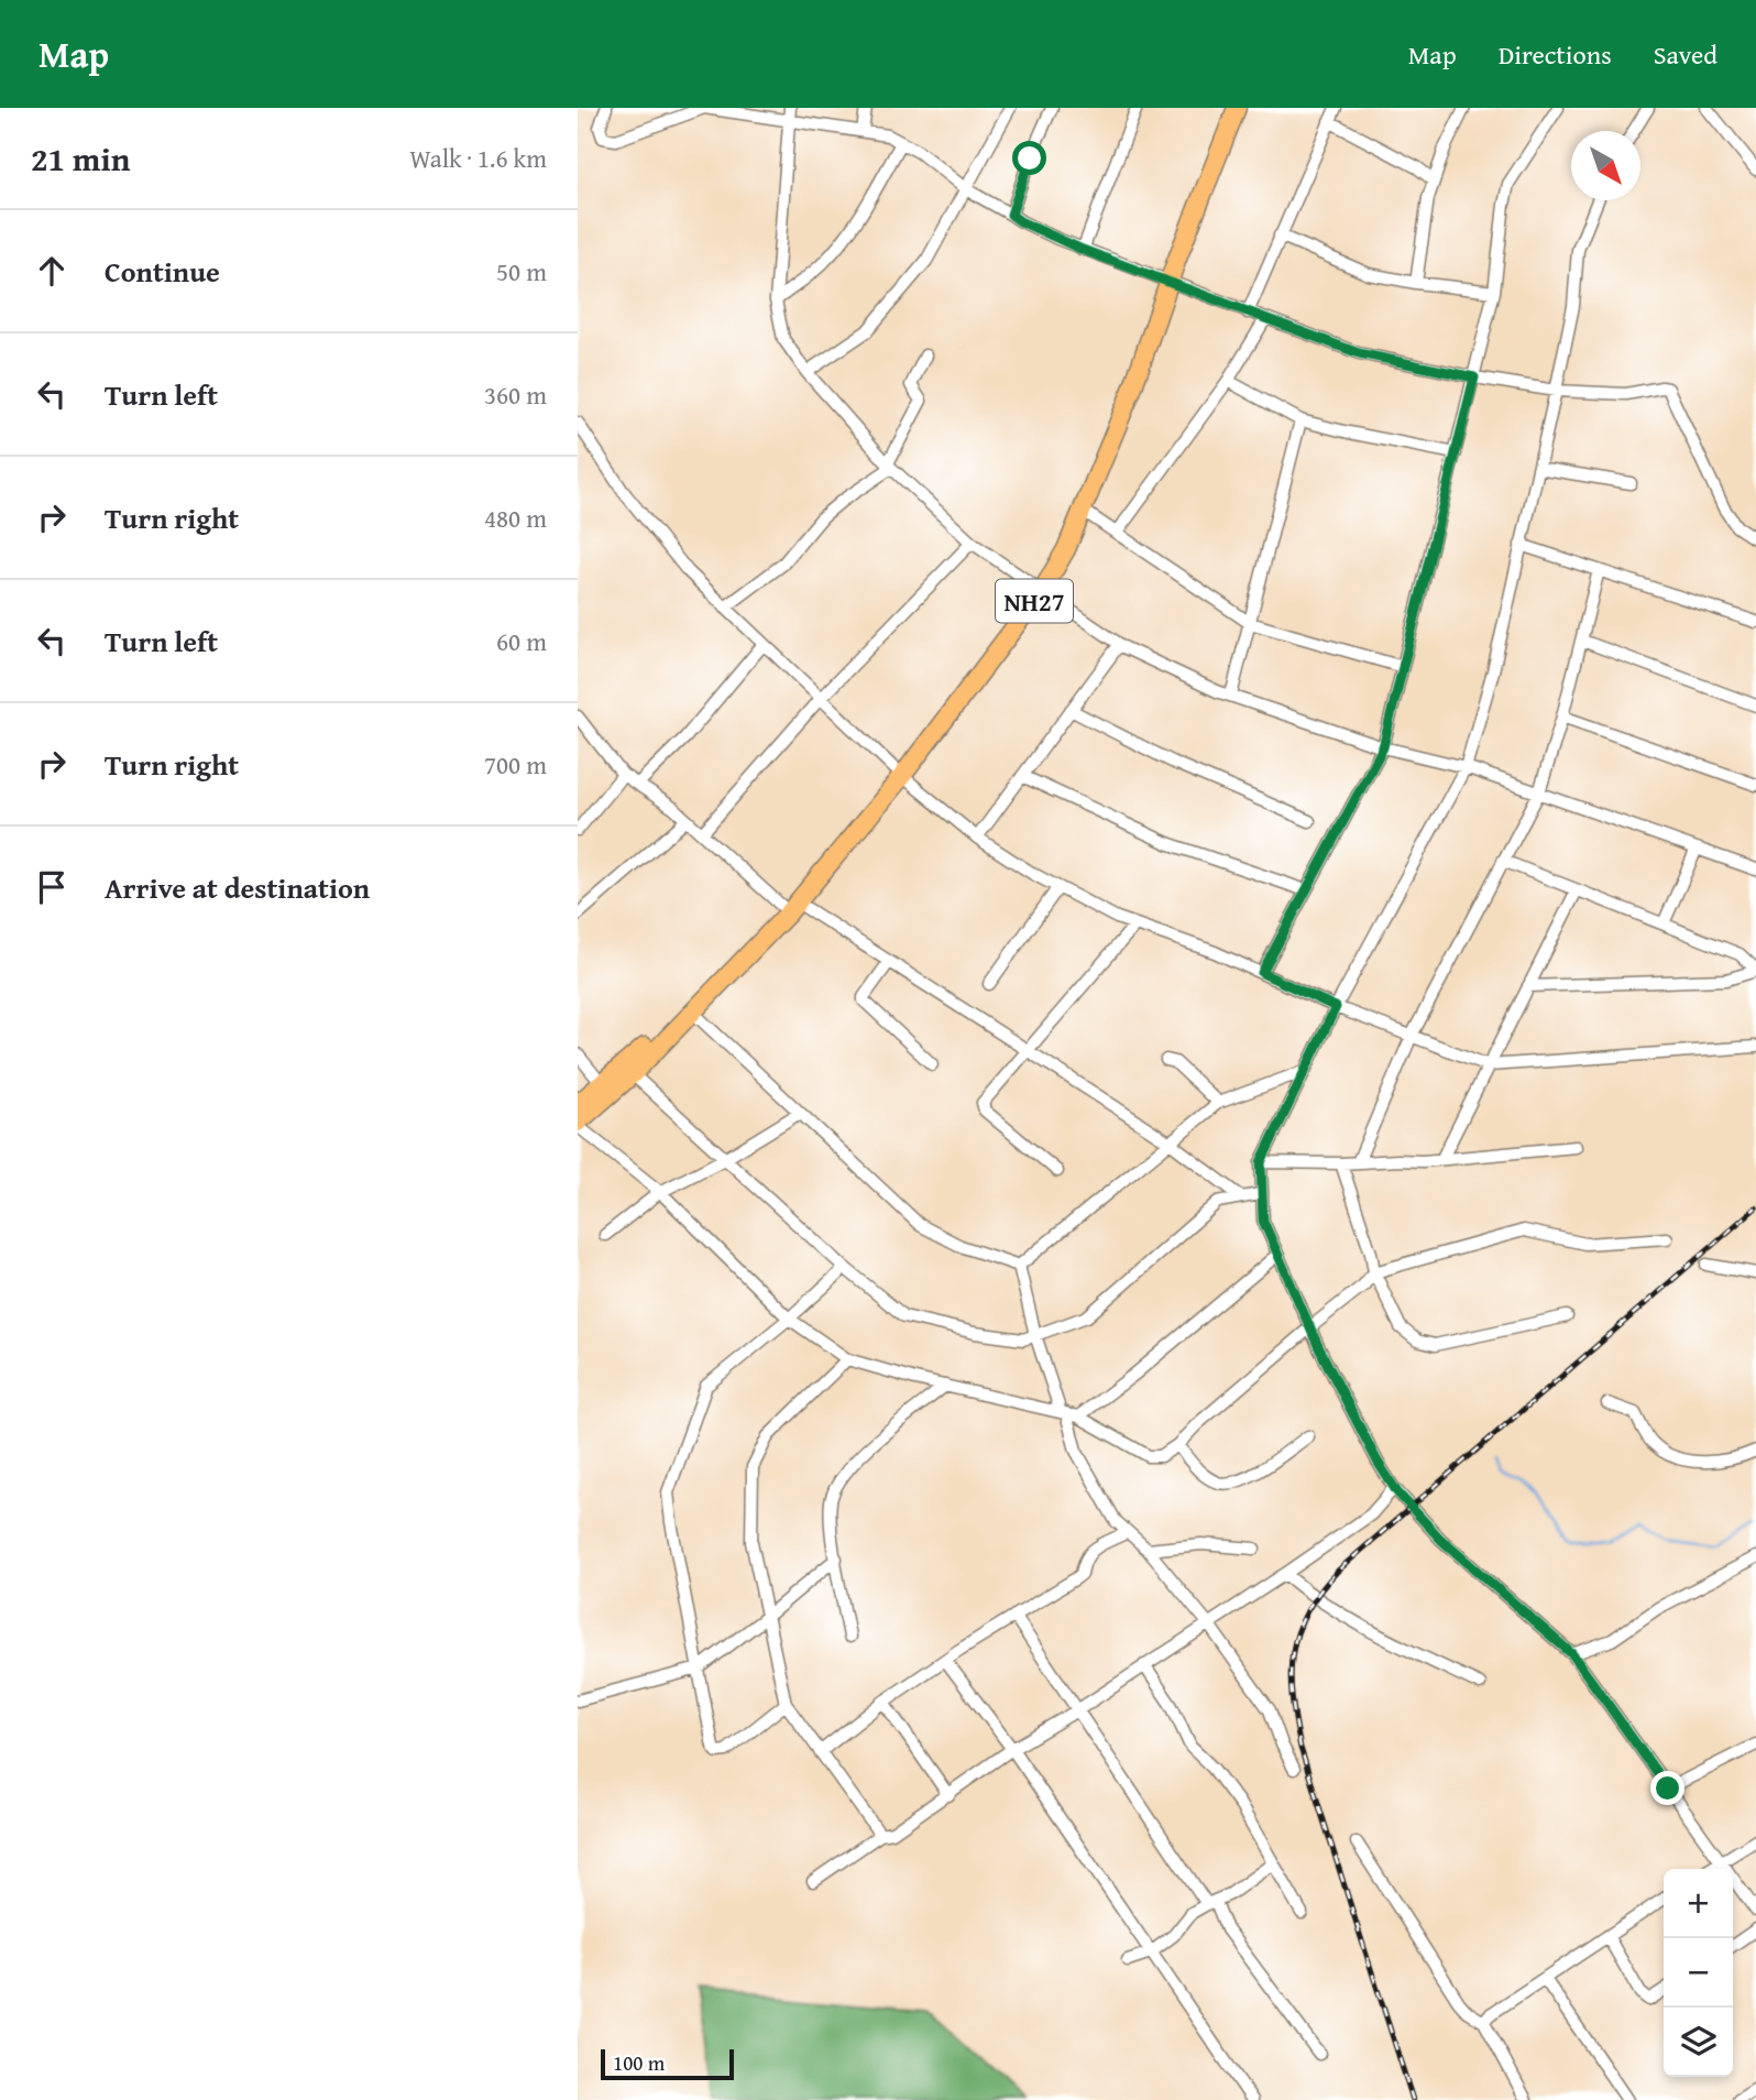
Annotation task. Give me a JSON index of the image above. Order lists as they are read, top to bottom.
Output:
{
  "streets": {
    "highway": ["NH27"]
  },
  "scale_bar": "100 m",
  "north": "bottom right",
  "page": {
    "header": "Map",
    "nav": ["Map", "Directions", "Saved"],
    "heading": ["21 min", "Walk · 1.6 km"],
    "list": [
      ["Continue", "50 m"],
      ["Turn left", "360 m"],
      ["Turn right", "480 m"],
      ["Turn left", "60 m"],
      ["Turn right", "700 m"],
      "Arrive at destination"
    ],
    "map_buttons": ["+", "−"],
    "scale": "100 m"
  }
}
